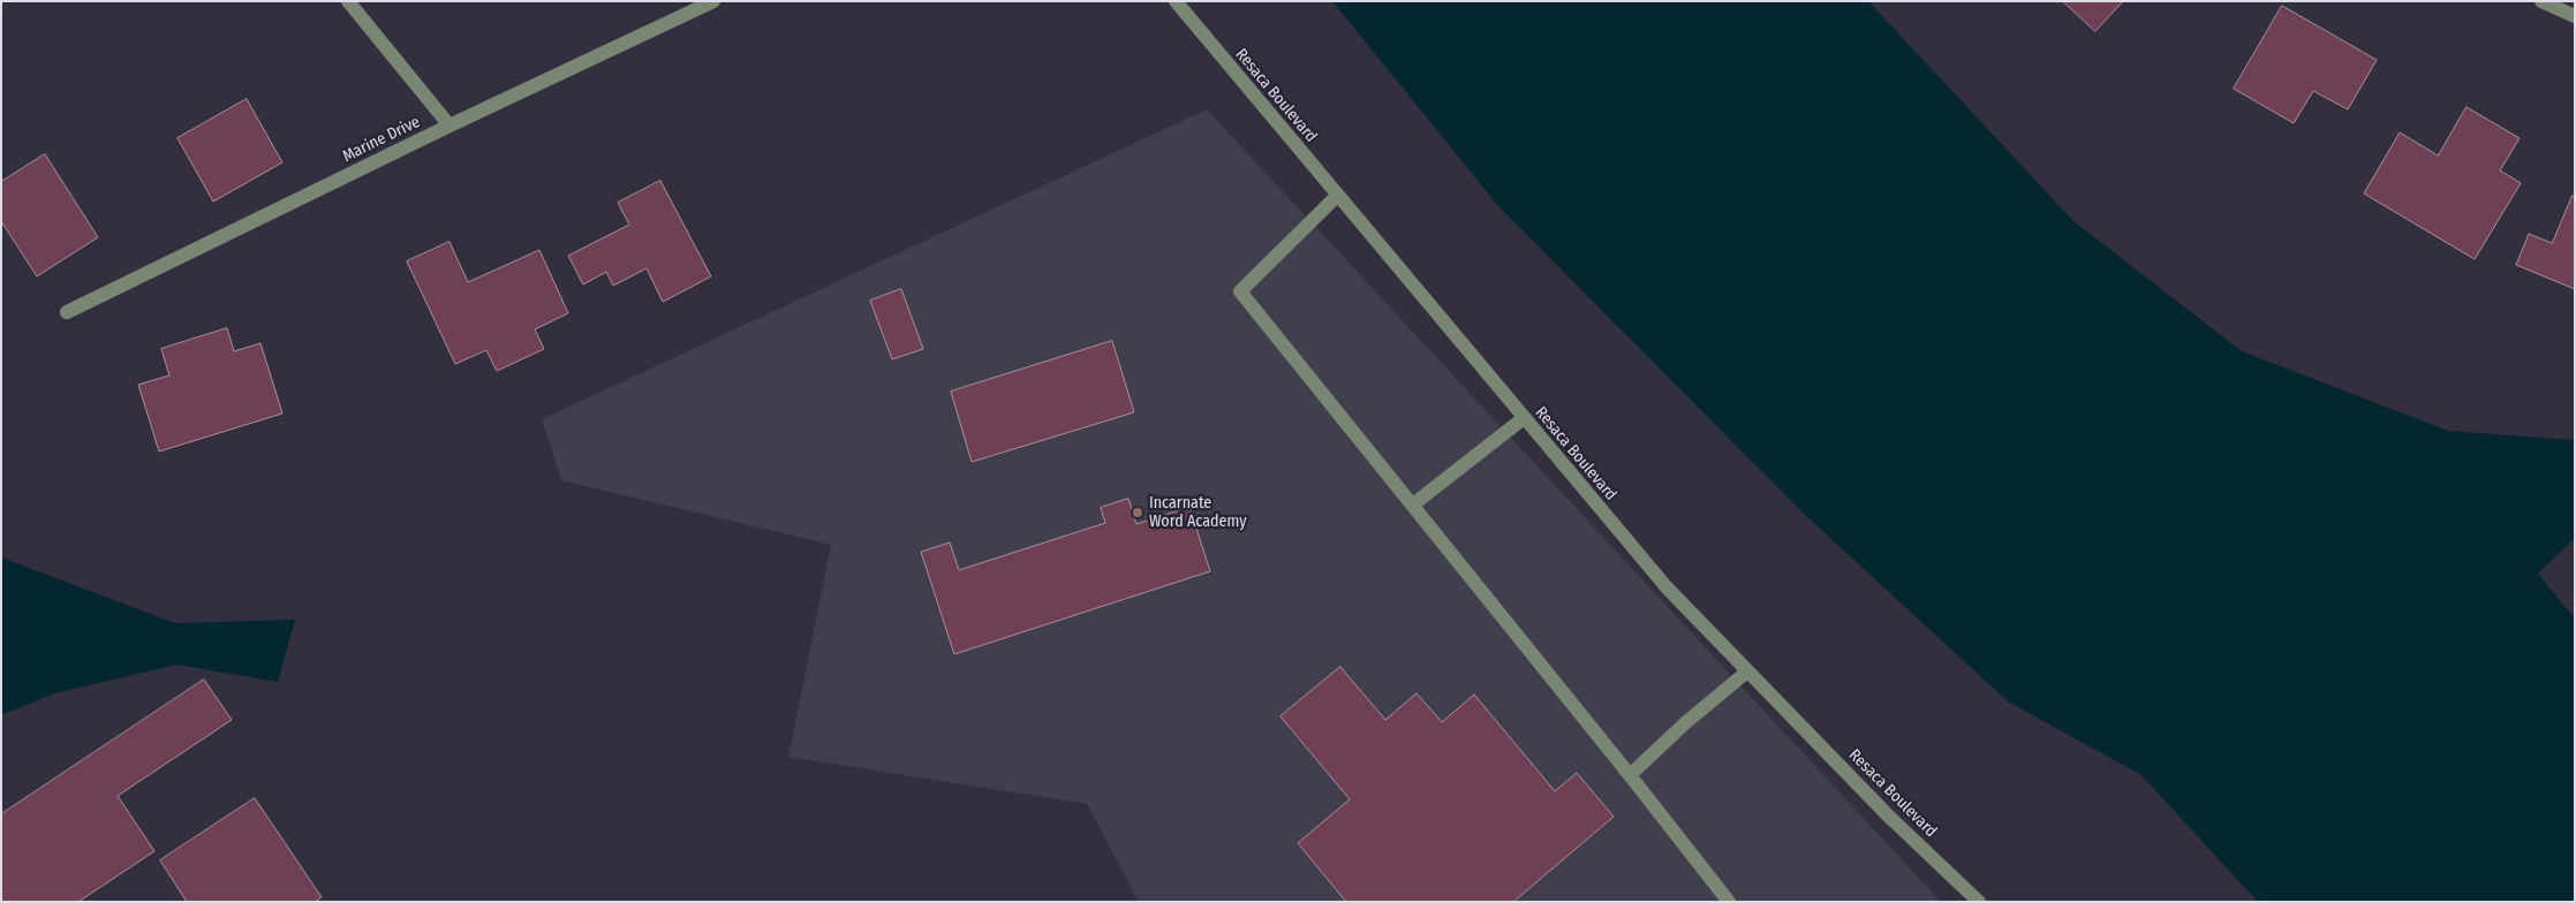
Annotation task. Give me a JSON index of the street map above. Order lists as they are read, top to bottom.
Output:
{
  "streets": {
    "street": ["Resaca Boulevard", "Marine Drive"]
  },
  "places": ["Incarnate Word Academy"]
}
